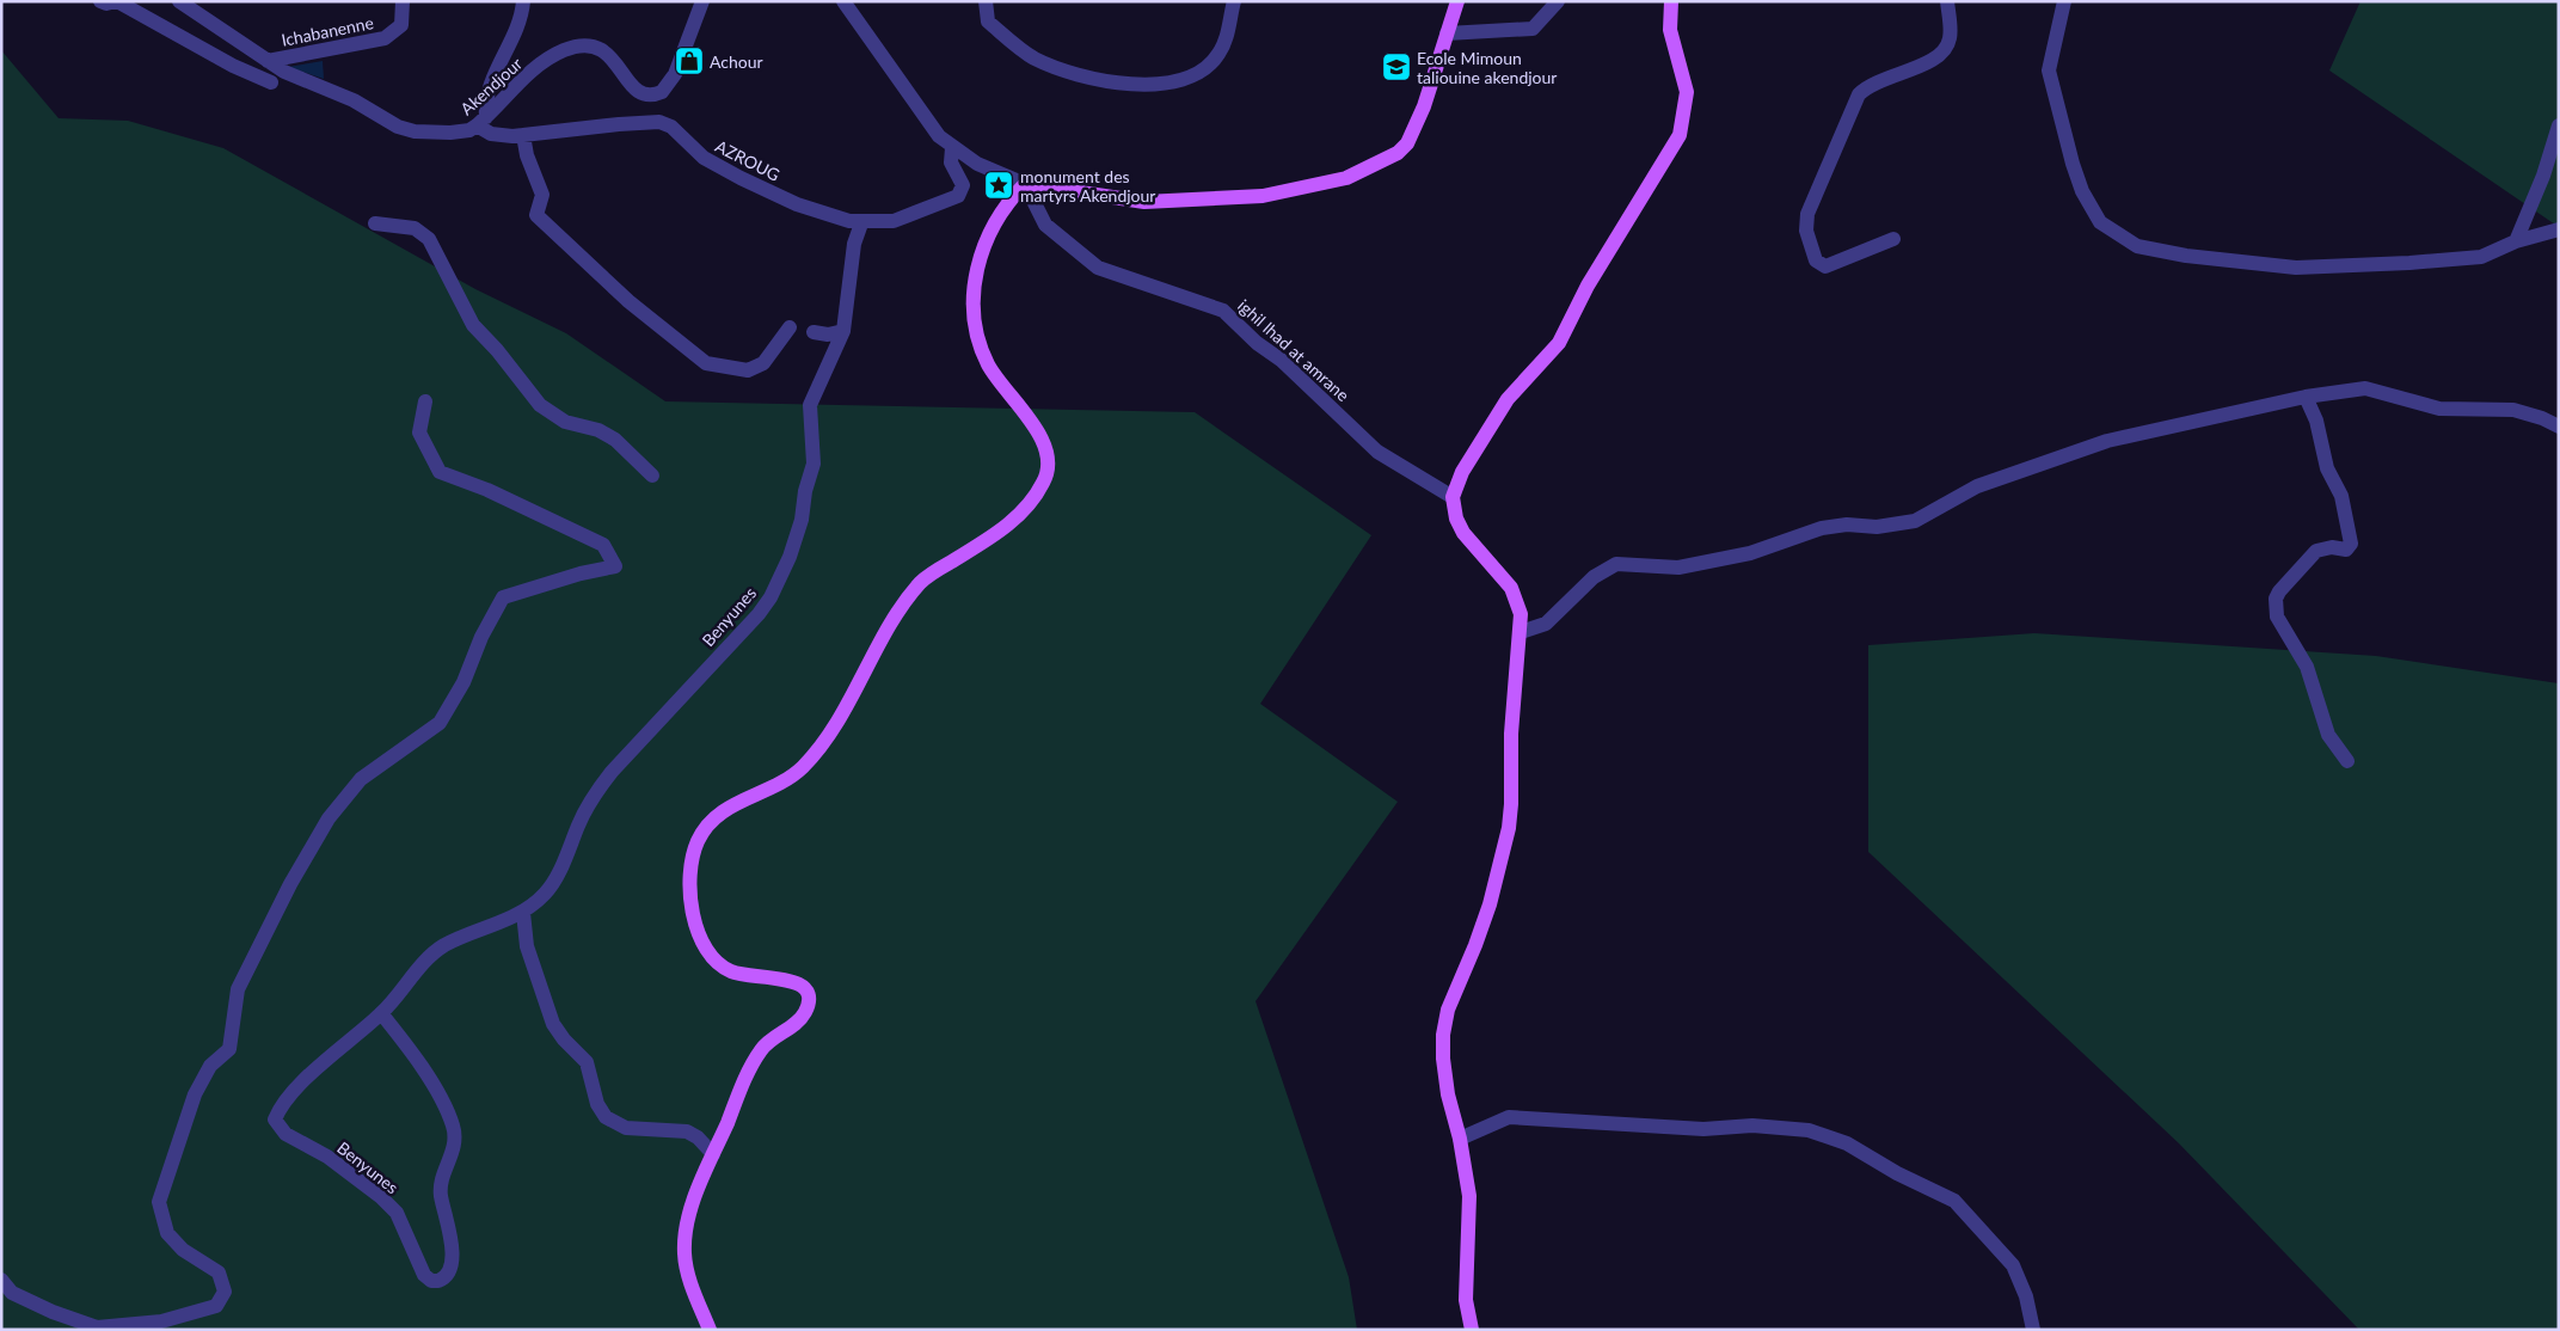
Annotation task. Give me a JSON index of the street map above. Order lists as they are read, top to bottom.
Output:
{
  "streets": {
    "street": [
      "Ichabanenne",
      "Akendjour",
      "AZROUG",
      "ighil lhad at amrane",
      "Benyunes"
    ]
  },
  "crossings": [
    ["Ichabanenne", "Akendjour"],
    ["AZROUG", "Benyunes"]
  ],
  "places": {
    "shop": ["Achour"],
    "school or university": ["Ecole Mimoun taliouine akendjour"],
    "place": ["monument des martyrs Akendjour"]
  }
}
